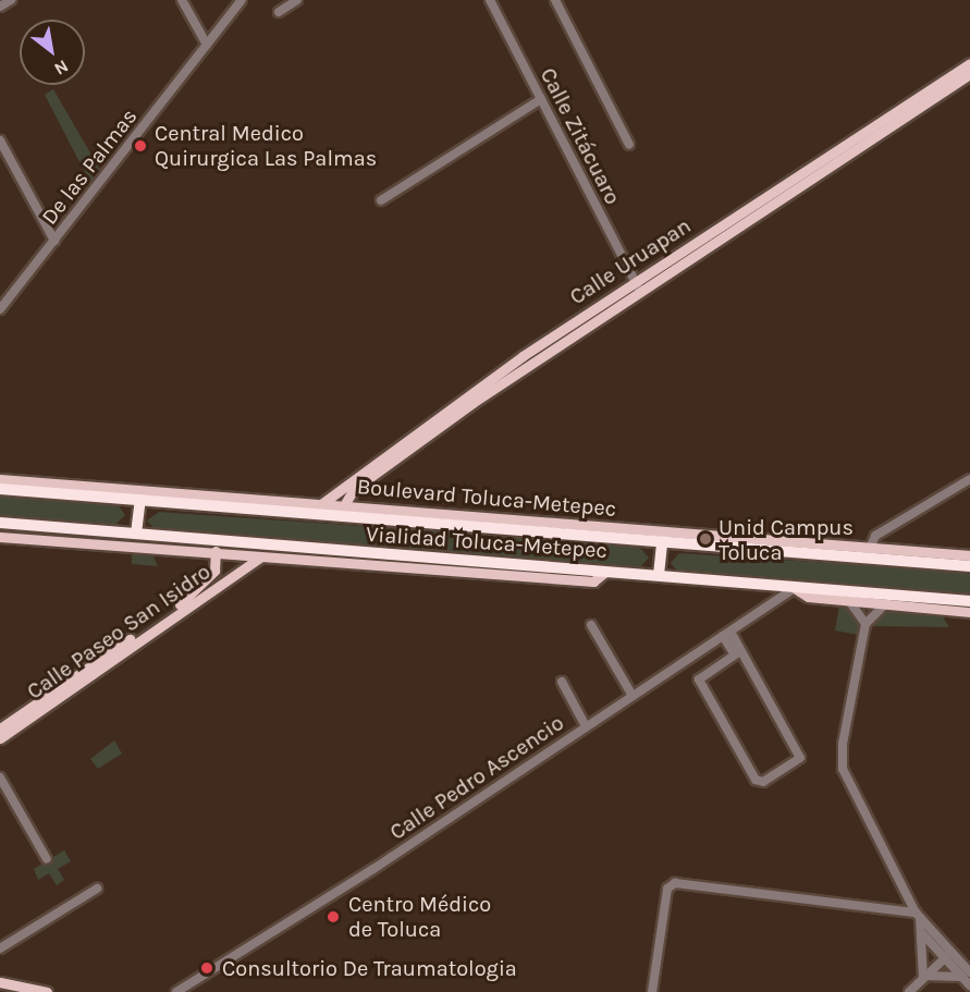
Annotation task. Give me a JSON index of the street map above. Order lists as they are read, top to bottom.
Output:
{
  "streets": {
    "highway": ["Vialidad Toluca-Metepec"],
    "main road": ["Calle Uruapan", "Boulevard Toluca-Metepec", "Calle Paseo San Isidro"],
    "street": ["Calle Zitácuaro", "De las Palmas", "Calle Pedro Ascencio"]
  },
  "crossings": [
    ["Calle Zitácuaro", "Calle Uruapan"],
    ["Calle Uruapan", "Boulevard Toluca-Metepec"],
    ["Boulevard Toluca-Metepec", "Vialidad Toluca-Metepec"],
    ["Vialidad Toluca-Metepec", "Calle Pedro Ascencio"]
  ],
  "places": [
    "Central Medico Quirurgica Las Palmas",
    "Unid Campus Toluca",
    "Centro Médico de Toluca",
    "Consultorio De Traumatologia"
  ],
  "north": "bottom right"
}
